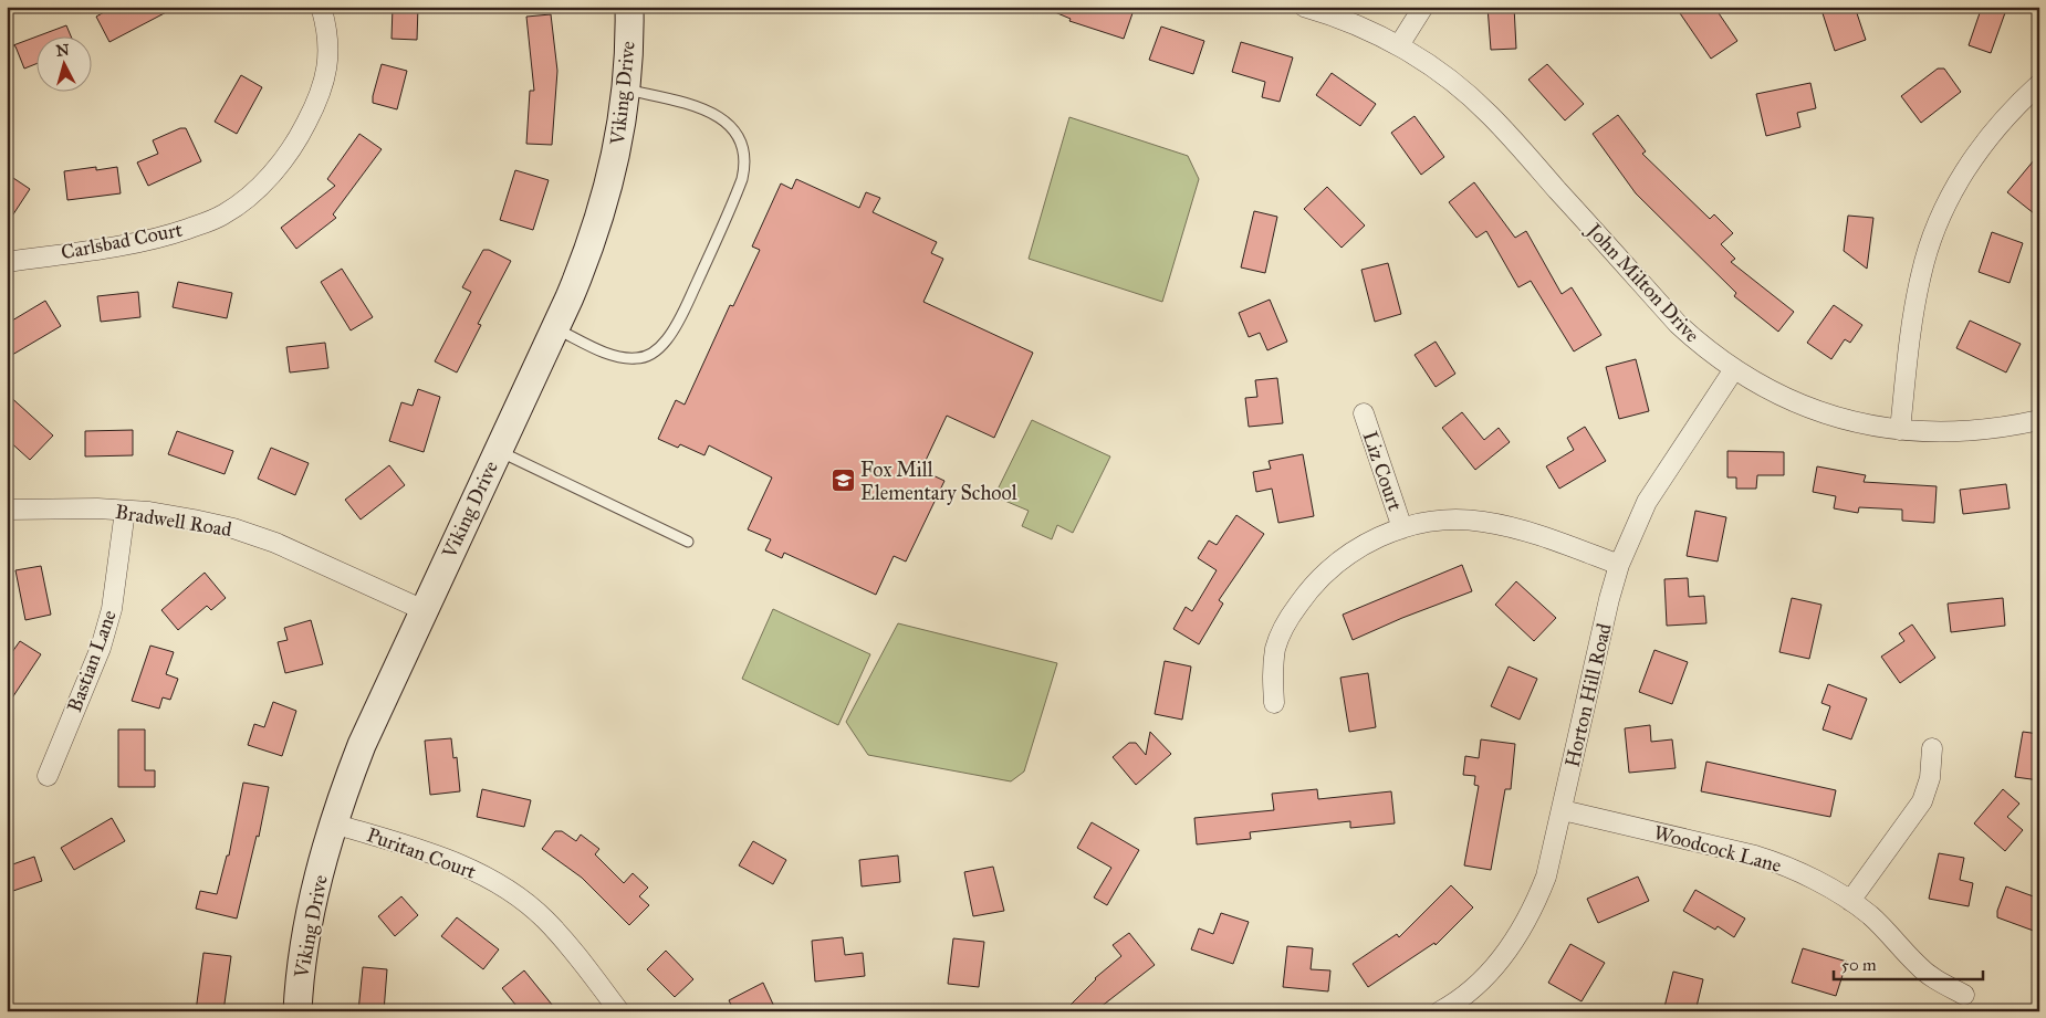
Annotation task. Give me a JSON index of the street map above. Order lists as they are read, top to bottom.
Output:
{
  "streets": {
    "street": [
      "Viking Drive",
      "Carlsbad Court",
      "John Milton Drive",
      "Liz Court",
      "Bradwell Road",
      "Bastian Lane",
      "Horton Hill Road",
      "Woodcock Lane",
      "Puritan Court"
    ]
  },
  "crossings": [
    ["Viking Drive", "Bradwell Road"],
    ["Viking Drive", "Puritan Court"],
    ["John Milton Drive", "Horton Hill Road"],
    ["Bradwell Road", "Bastian Lane"],
    ["Horton Hill Road", "Woodcock Lane"]
  ],
  "places": {
    "school or university": ["Fox Mill Elementary School"]
  },
  "scale_bar": "50 m",
  "north": "top"
}
